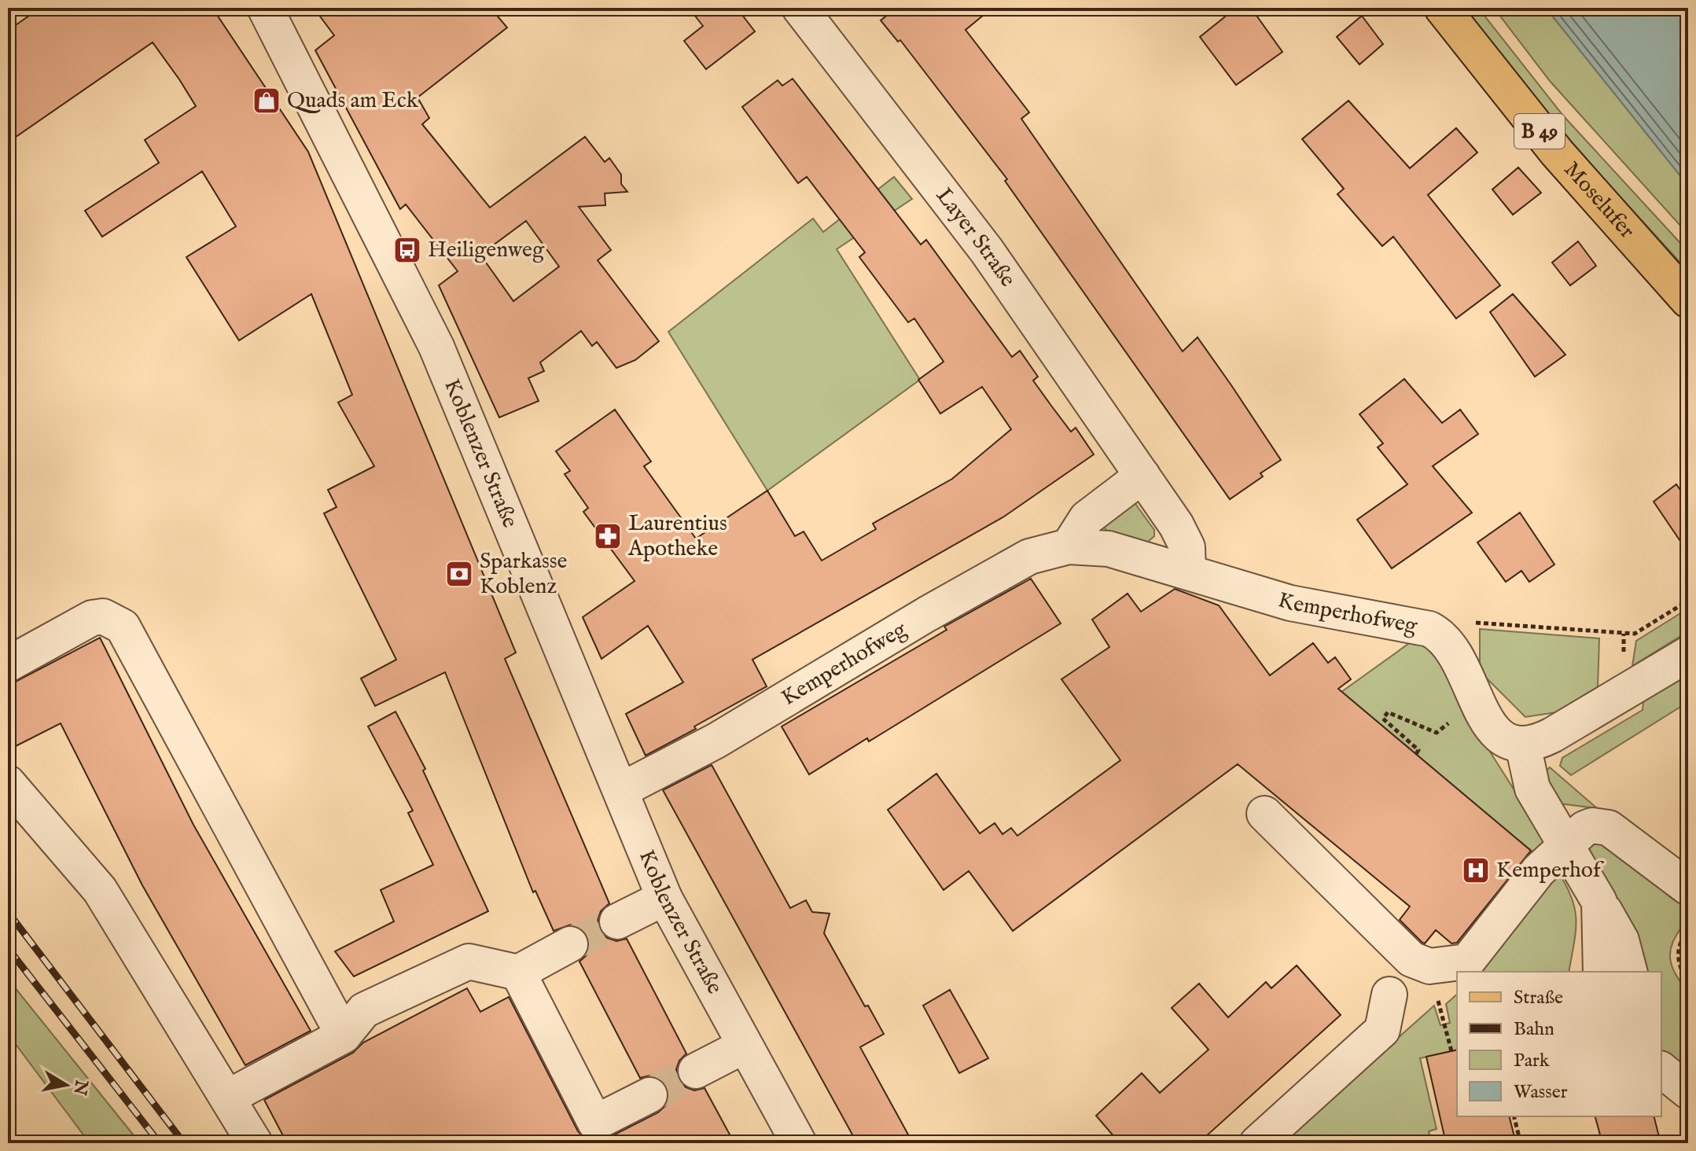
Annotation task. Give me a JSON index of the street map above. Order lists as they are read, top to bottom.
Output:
{
  "streets": {
    "main road": ["B 49", "Moselufer"],
    "street": ["Layer Straße", "Koblenzer Straße", "Kemperhofweg"]
  },
  "crossings": [
    ["Koblenzer Straße", "Kemperhofweg"]
  ],
  "places": {
    "shop": ["Quads am Eck"],
    "bus stop": ["Heiligenweg"],
    "pharmacy": ["Laurentius Apotheke"],
    "bank": ["Sparkasse Koblenz"],
    "hospital": ["Kemperhof"]
  },
  "legend": [
    "Straße",
    "Bahn",
    "Park",
    "Wasser"
  ],
  "north": "right"
}
